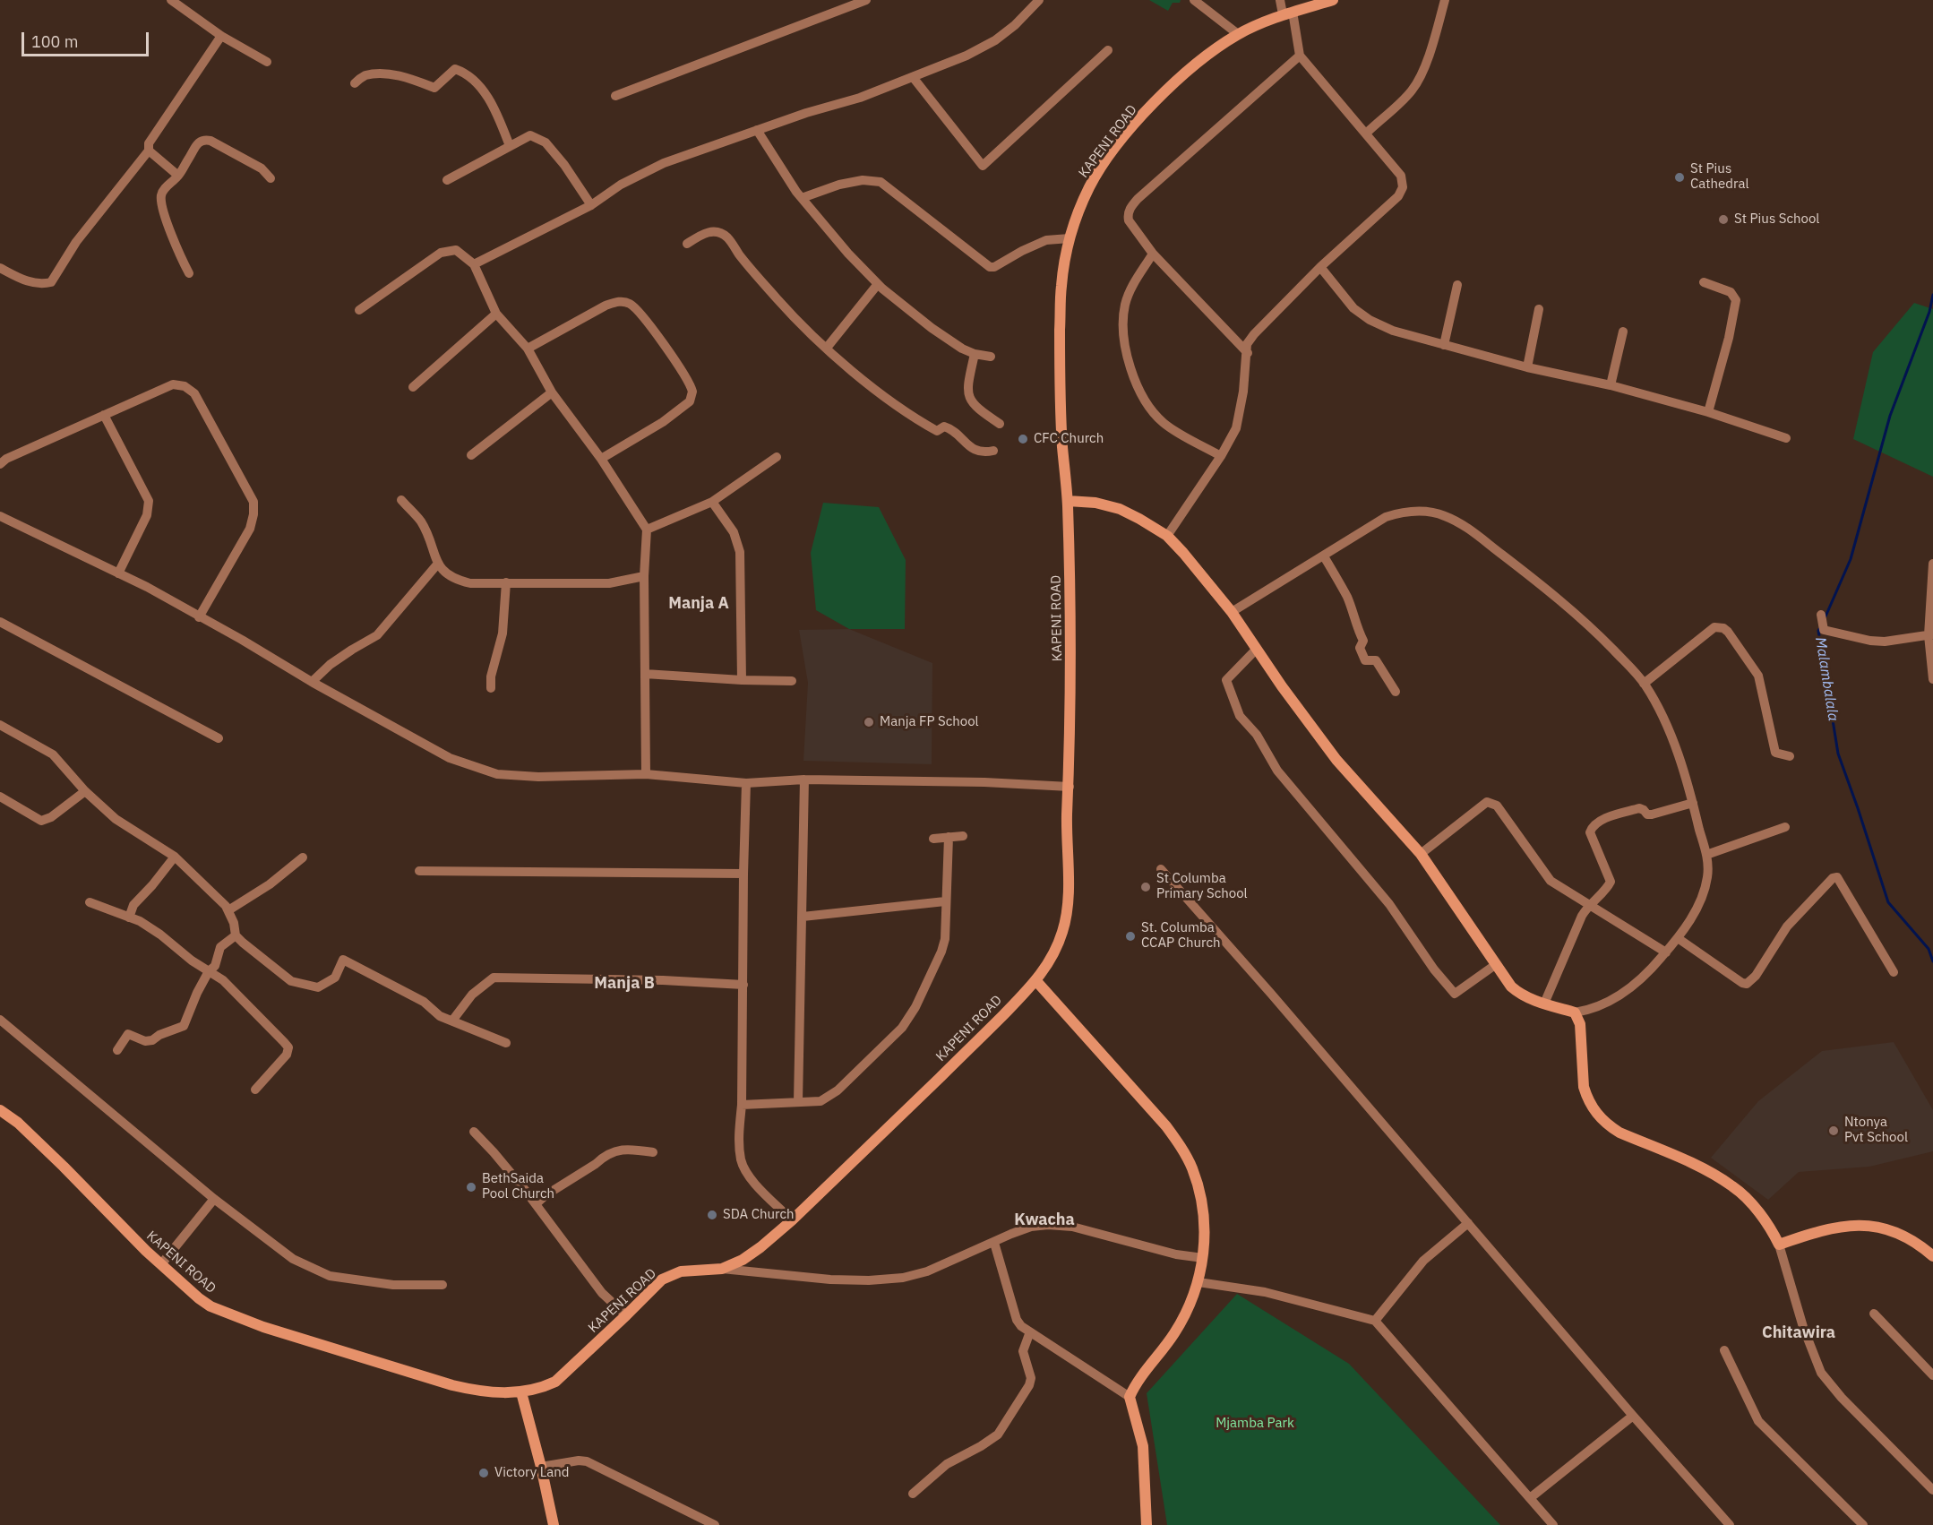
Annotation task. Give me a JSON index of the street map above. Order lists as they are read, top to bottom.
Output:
{
  "streets": {
    "main road": ["KAPENI ROAD"]
  },
  "districts": [
    "Manja A",
    "Manja B",
    "Kwacha",
    "Chitawira"
  ],
  "water": ["Malambalala"],
  "parks": ["Mjamba Park"],
  "places": [
    "St Pius Cathedral",
    "St Pius School",
    "CFC Church",
    "Manja FP School",
    "St Columba Primary School",
    "St. Columba CCAP Church",
    "Ntonya Pvt School",
    "BethSaida Pool Church",
    "SDA Church",
    "Victory Land"
  ],
  "scale_bar": "100 m"
}
